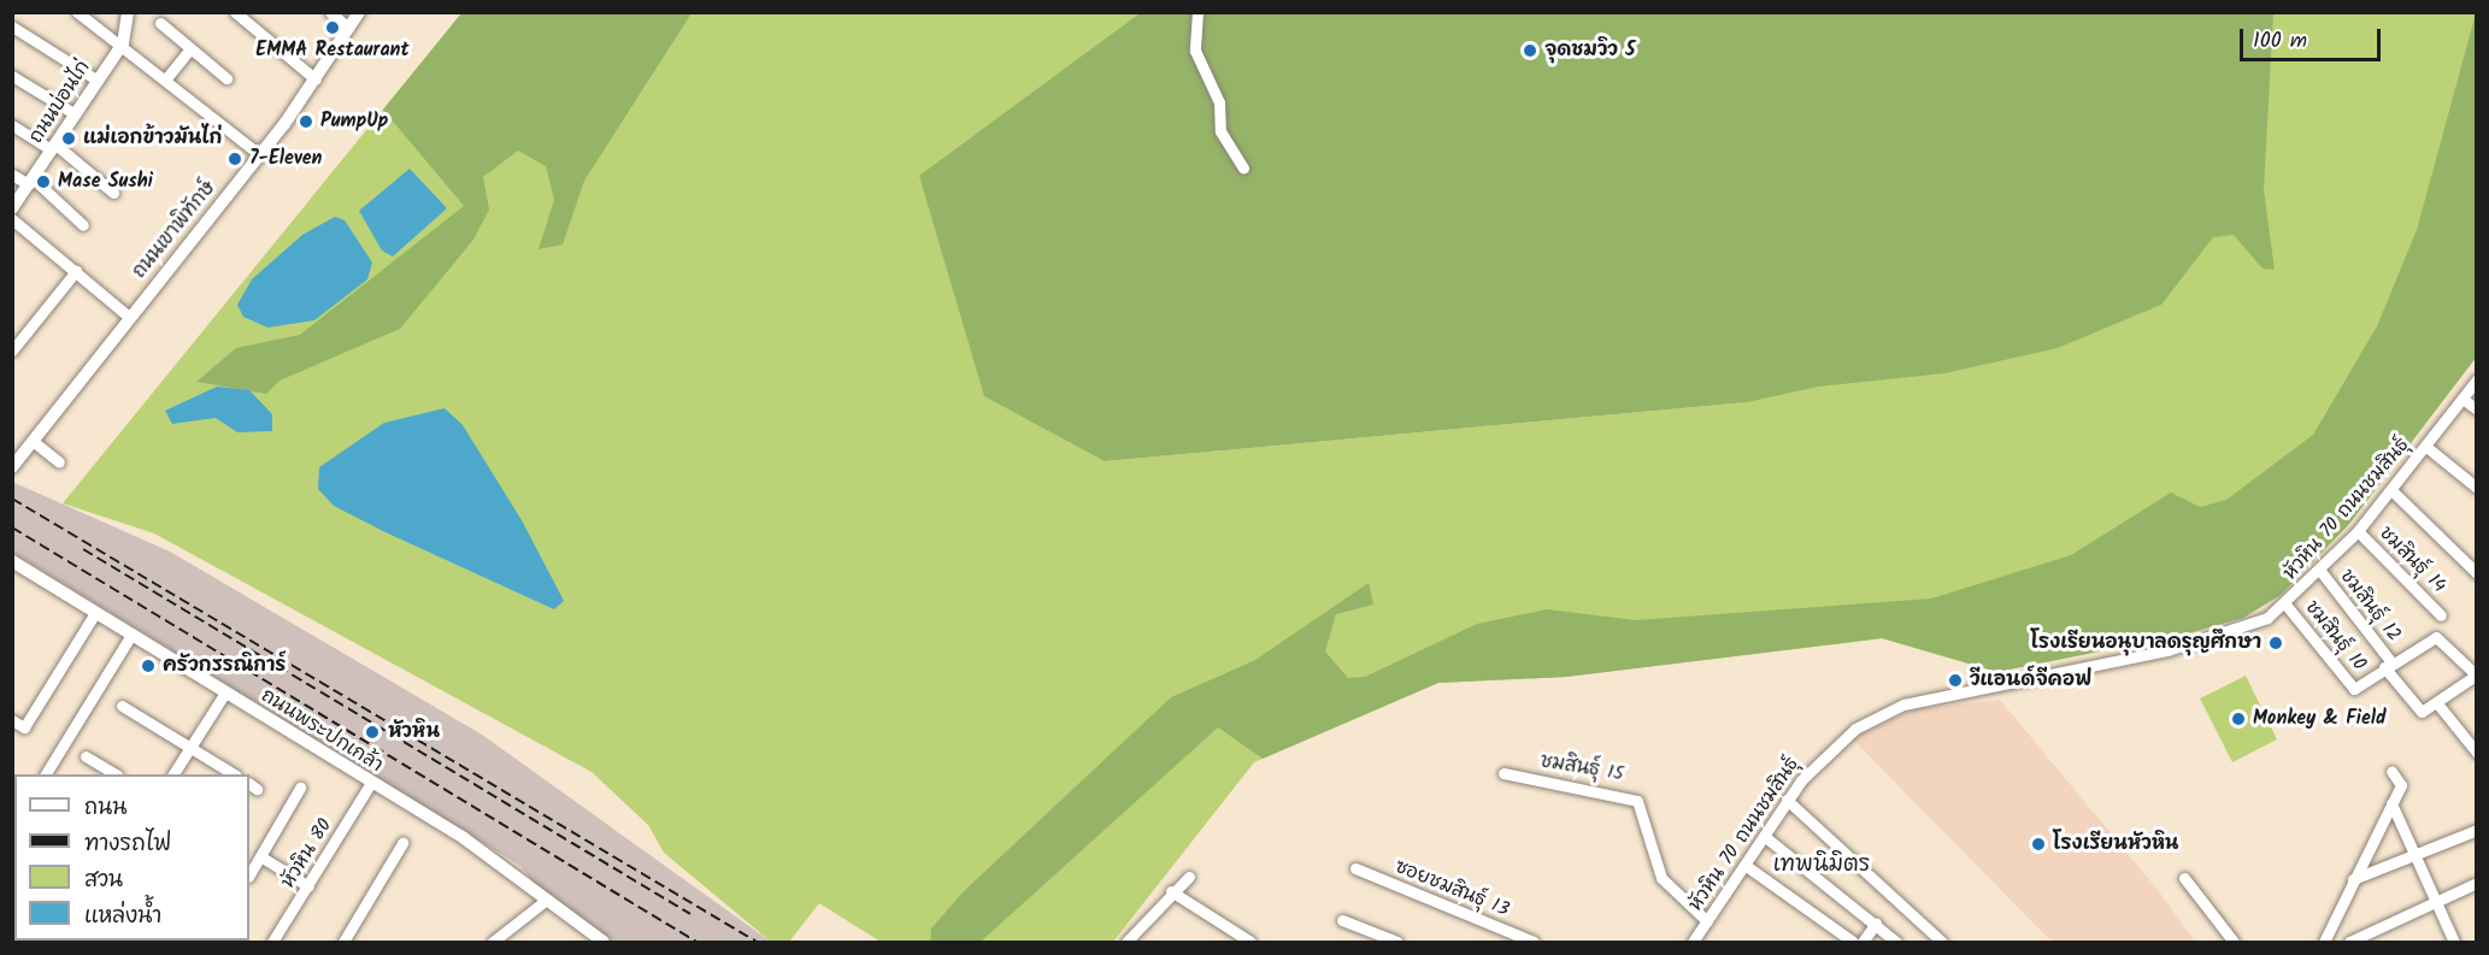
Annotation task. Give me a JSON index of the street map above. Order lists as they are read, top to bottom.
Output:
{
  "streets": {
    "street": [
      "ถนนบ่อนไก่",
      "ถนนเขาพิทักษ์",
      "หัวหิน 70 ถนนชมสินธุ์",
      "ชมสินธุ์ 14",
      "ชมสินธุ์ 12",
      "ชมสินธุ์ 10",
      "ถนนพระปกเกล้า",
      "ชมสินธุ์ 15",
      "หัวหิน 80",
      "ซอยชมสินธุ์ 13"
    ]
  },
  "crossings": [
    ["หัวหิน 70 ถนนชมสินธุ์", "ชมสินธุ์ 14"],
    ["หัวหิน 70 ถนนชมสินธุ์", "ชมสินธุ์ 12"],
    ["หัวหิน 70 ถนนชมสินธุ์", "ชมสินธุ์ 10"],
    ["หัวหิน 70 ถนนชมสินธุ์", "ชมสินธุ์ 15"],
    ["ชมสินธุ์ 12", "ชมสินธุ์ 10"],
    ["ถนนพระปกเกล้า", "หัวหิน 80"]
  ],
  "districts": ["เทพนิมิตร"],
  "places": [
    "EMMA Restaurant",
    "จุดชมวิว 5",
    "PumpUp",
    "แม่เอกข้าวมันไก่",
    "7-Eleven",
    "Mase Sushi",
    "โรงเรียนอนุบาลดรุญศึกษา",
    "ครัวกรรณิการ์",
    "วีแอนด์จีคอฟ",
    "Monkey & Field",
    "หัวหิน",
    "โรงเรียนหัวหิน"
  ],
  "legend": [
    "ถนน",
    "ทางรถไฟ",
    "สวน",
    "แหล่งน้ำ"
  ],
  "scale_bar": "100 m"
}
